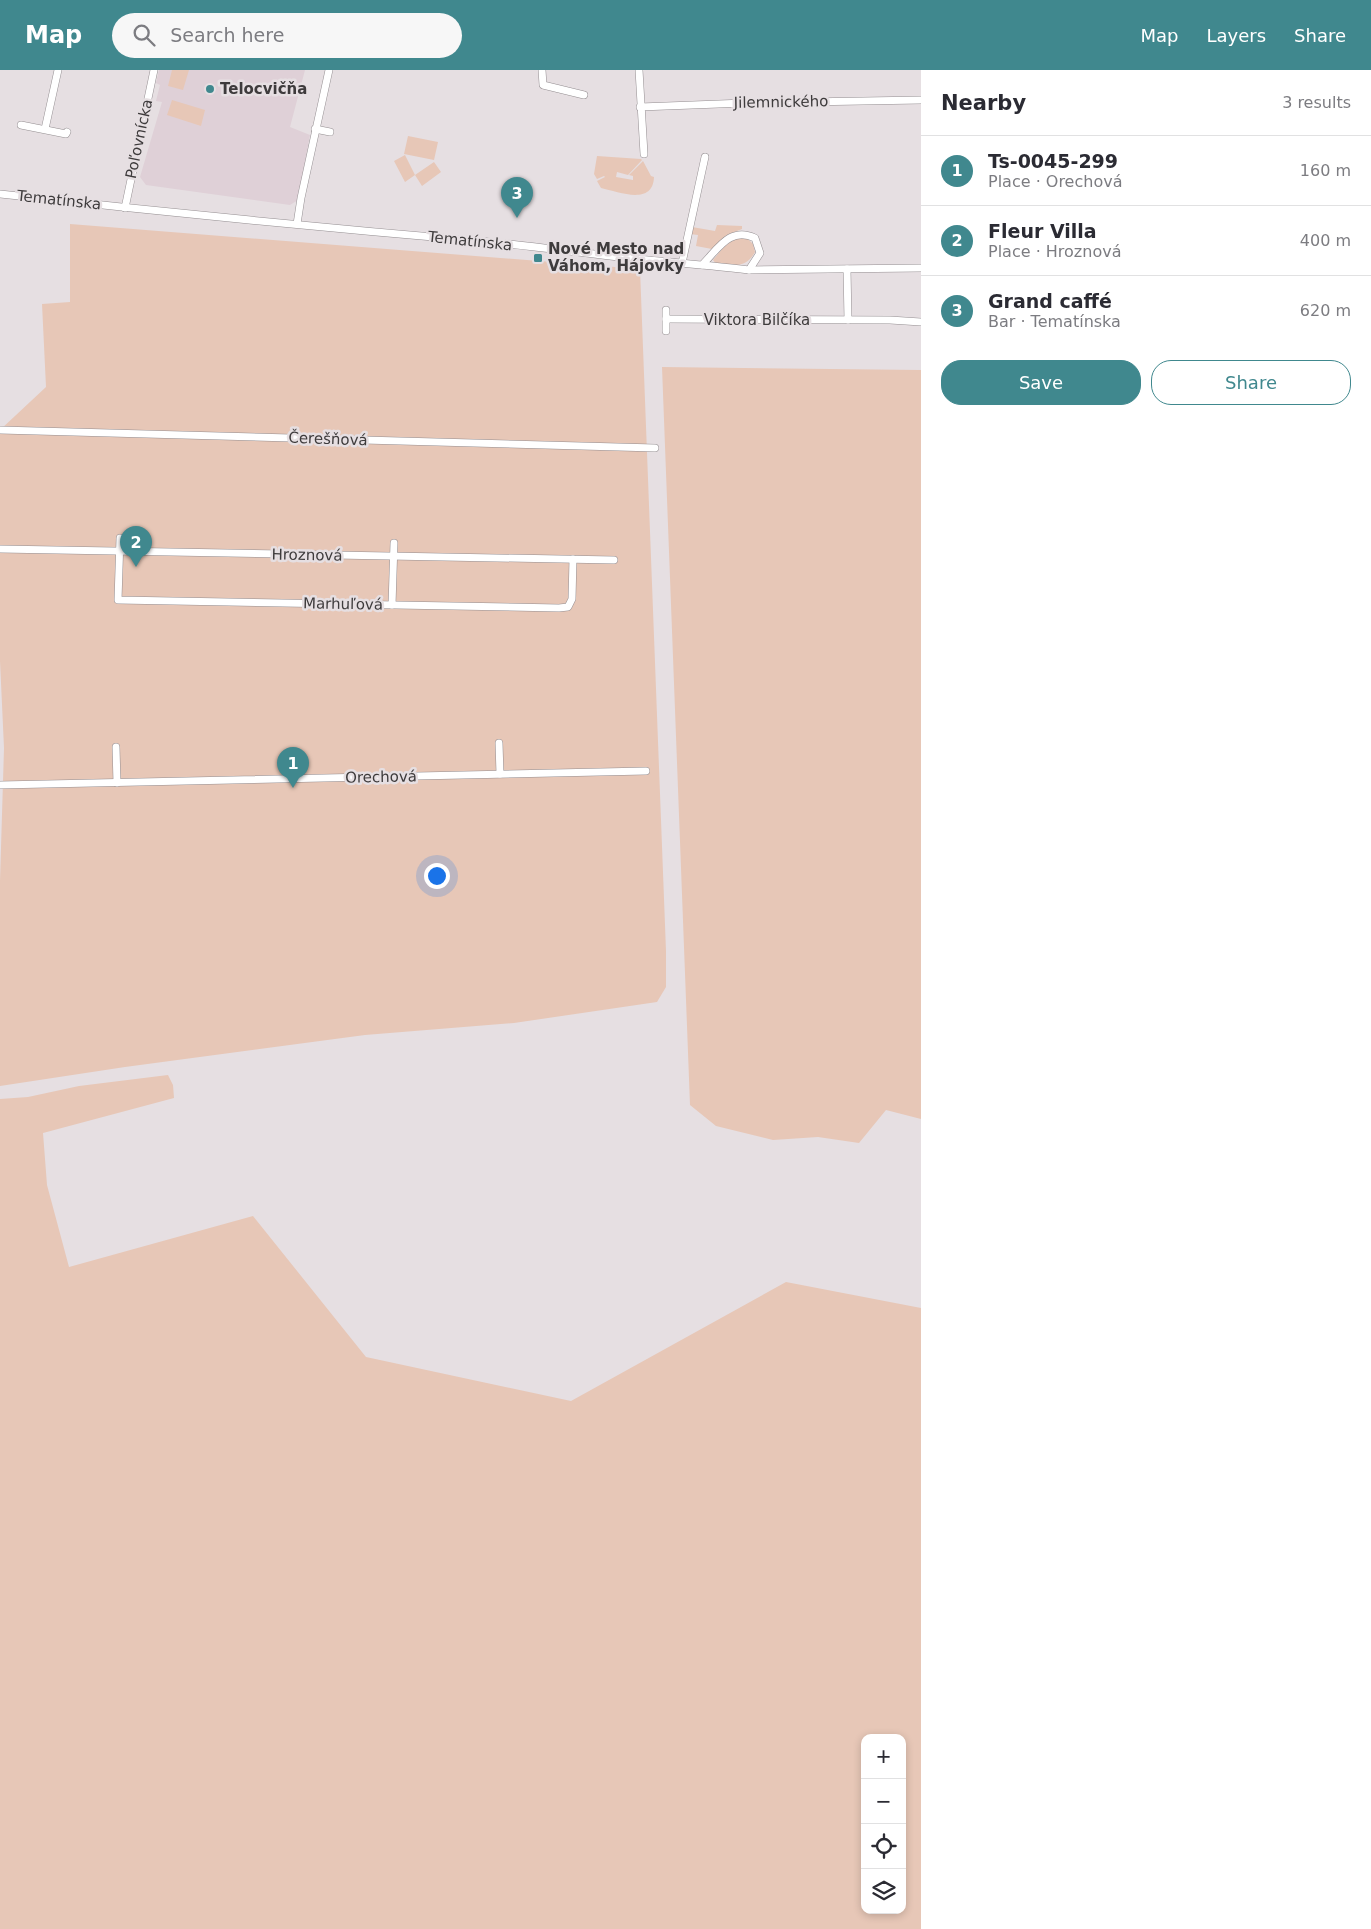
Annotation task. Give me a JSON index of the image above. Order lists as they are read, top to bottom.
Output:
{
  "streets": {
    "street": [
      "Jilemnického",
      "Poľovnícka",
      "Tematínska",
      "Viktora Bilčíka",
      "Čerešňová",
      "Hroznová",
      "Marhuľová",
      "Orechová"
    ]
  },
  "crossings": [
    ["Poľovnícka", "Tematínska"],
    ["Hroznová", "Marhuľová"]
  ],
  "places": {
    "other": ["Telocvičňa"],
    "transit": ["Nové Mesto nad Váhom, Hájovky"]
  },
  "page": {
    "header": "Map",
    "search": "Search here",
    "nav": ["Map", "Layers", "Share"],
    "heading": ["Nearby", "3 results"],
    "list": [
      {
        "mark": "1",
        "name": "Ts-0045-299",
        "note": "Place · Orechová",
        "value": "160 m"
      },
      {
        "mark": "2",
        "name": "Fleur Villa",
        "note": "Place · Hroznová",
        "value": "400 m"
      },
      {
        "mark": "3",
        "name": "Grand caffé",
        "note": "Bar · Tematínska",
        "value": "620 m"
      }
    ],
    "pins": ["3", "2", "1"],
    "buttons": ["Save", "Share"],
    "map_buttons": ["+", "−"]
  }
}
